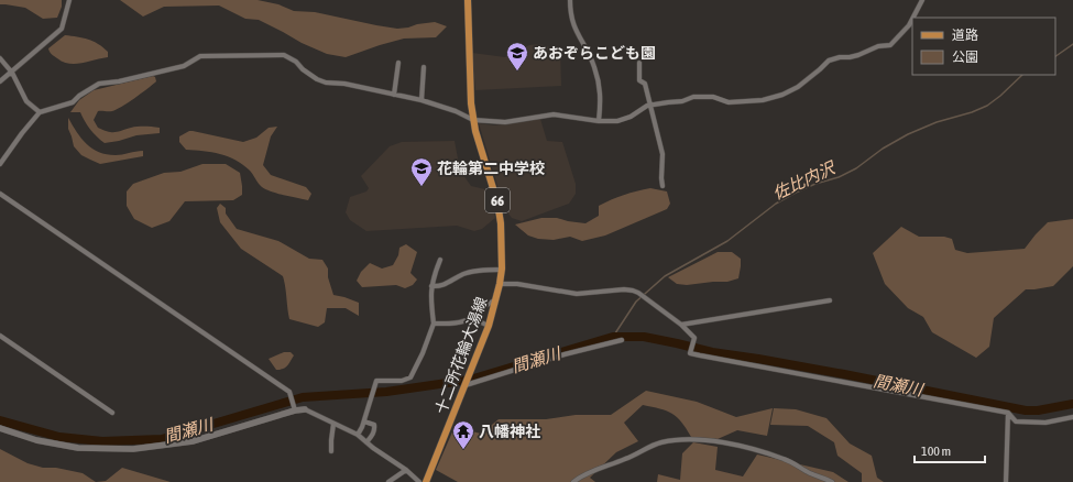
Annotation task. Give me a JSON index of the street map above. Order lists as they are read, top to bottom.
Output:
{
  "streets": {
    "main road": ["66", "十二所花輪大湯線"]
  },
  "water": ["佐比内沢", "間瀬川"],
  "places": {
    "school or university": ["あおぞらこども園", "花輪第二中学校"],
    "temple": ["八幡神社"]
  },
  "legend": ["道路", "公園"],
  "scale_bar": "100 m"
}
